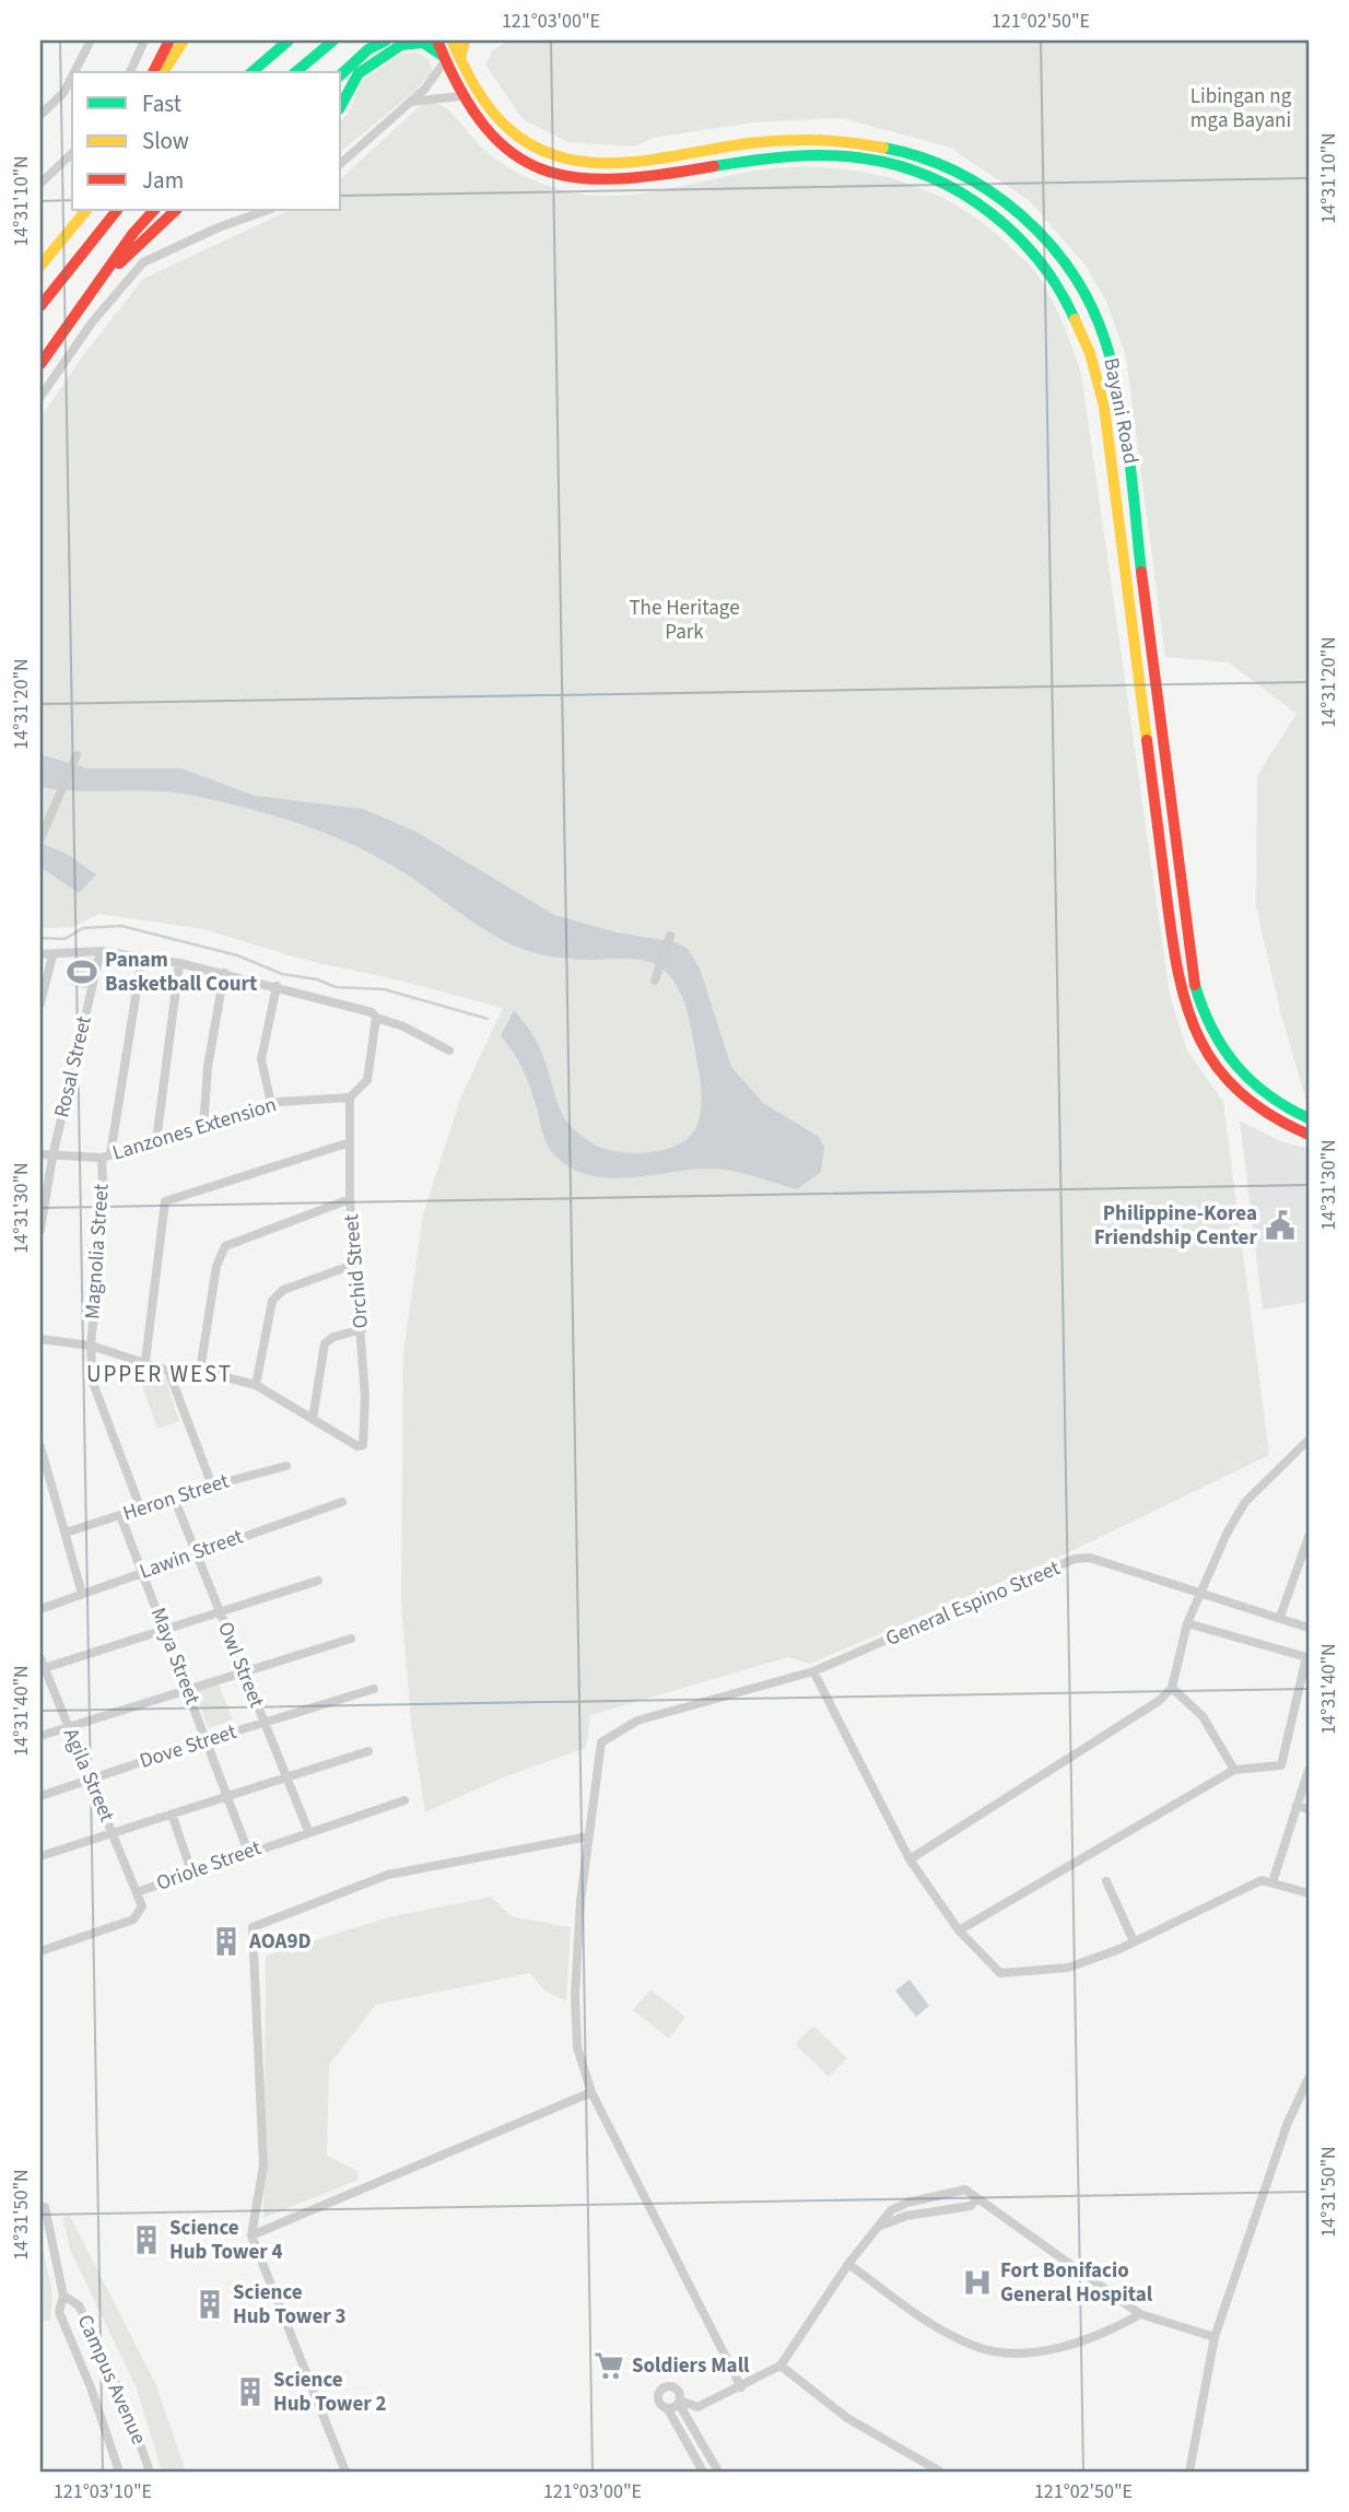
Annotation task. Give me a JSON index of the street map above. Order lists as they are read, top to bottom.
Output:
{
  "streets": {
    "main road": ["Bayani Road"],
    "street": [
      "Rosal Street",
      "Lanzones Extension",
      "Magnolia Street",
      "Orchid Street",
      "Heron Street",
      "Lawin Street",
      "General Espino Street",
      "Maya Street",
      "Owl Street",
      "Dove Street",
      "Agila Street",
      "Oriole Street",
      "Campus Avenue"
    ]
  },
  "crossings": [
    ["Rosal Street", "Lanzones Extension"],
    ["Lanzones Extension", "Magnolia Street"],
    ["Lanzones Extension", "Orchid Street"],
    ["Magnolia Street", "Heron Street"],
    ["Heron Street", "Maya Street"],
    ["Heron Street", "Owl Street"],
    ["Lawin Street", "Maya Street"],
    ["Lawin Street", "Owl Street"],
    ["Maya Street", "Dove Street"],
    ["Maya Street", "Oriole Street"],
    ["Owl Street", "Dove Street"],
    ["Owl Street", "Oriole Street"],
    ["Dove Street", "Agila Street"],
    ["Agila Street", "Oriole Street"]
  ],
  "districts": ["UPPER WEST"],
  "parks": ["Libingan ng mga Bayani", "The Heritage Park"],
  "places": {
    "sports": ["Panam Basketball Court"],
    "public building": ["Philippine-Korea Friendship Center"],
    "building": [
      "AOA9D",
      "Science Hub Tower 4",
      "Science Hub Tower 3",
      "Science Hub Tower 2"
    ],
    "hospital": ["Fort Bonifacio General Hospital"],
    "supermarket": ["Soldiers Mall"]
  },
  "legend": ["Fast", "Slow", "Jam"],
  "coordinates": [
    "121°03'00\"E",
    "121°02'50\"E",
    "14°31'10\"N",
    "14°31'20\"N",
    "14°31'30\"N",
    "14°31'40\"N",
    "14°31'50\"N",
    "121°03'10\"E"
  ]
}
